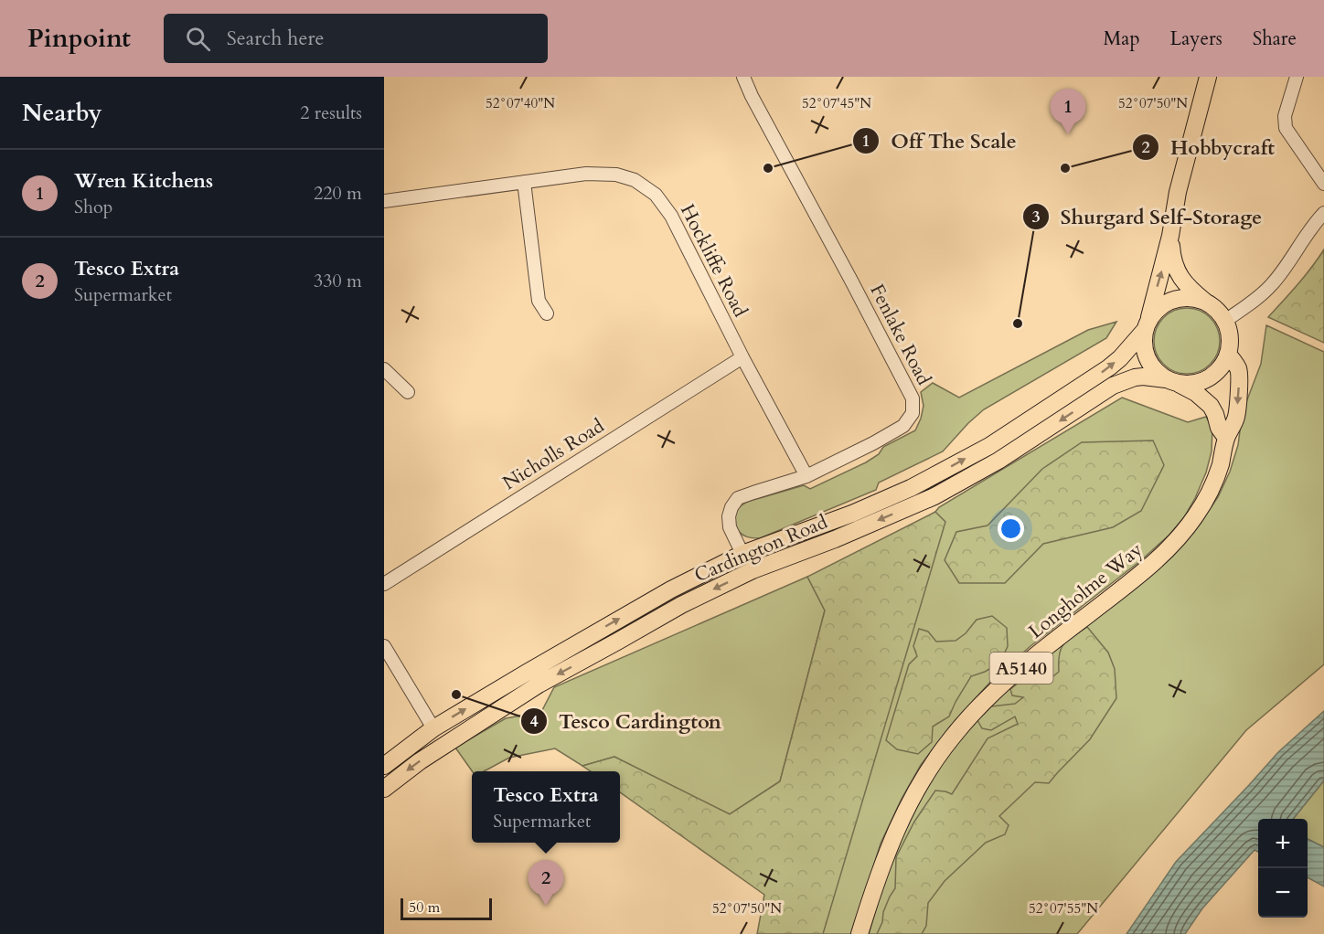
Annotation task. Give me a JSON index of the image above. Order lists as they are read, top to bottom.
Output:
{
  "streets": {
    "main road": ["Cardington Road", "Longholme Way", "A5140"],
    "street": ["Hockliffe Road", "Fenlake Road", "Nicholls Road"]
  },
  "crossings": [
    ["Hockliffe Road", "Fenlake Road"],
    ["Hockliffe Road", "Nicholls Road"],
    ["Fenlake Road", "Cardington Road"],
    ["Cardington Road", "Longholme Way"]
  ],
  "places": [
    "Off The Scale",
    "Hobbycraft",
    "Shurgard Self-Storage",
    "Tesco Cardington"
  ],
  "scale_bar": "50 m",
  "page": {
    "header": "Pinpoint",
    "search": "Search here",
    "nav": ["Map", "Layers", "Share"],
    "heading": ["Nearby", "2 results"],
    "pins": ["1", "2"],
    "list": [
      {
        "mark": "1",
        "name": "Wren Kitchens",
        "note": "Shop",
        "value": "220 m"
      },
      {
        "mark": "2",
        "name": "Tesco Extra",
        "note": "Supermarket",
        "value": "330 m"
      }
    ],
    "popup": ["Tesco Extra", "Supermarket"],
    "map_buttons": ["+", "−"],
    "scale": "50 m"
  },
  "coordinates": [
    "52°07'40\"N",
    "52°07'45\"N",
    "52°07'50\"N",
    "52°07'55\"N"
  ]
}
